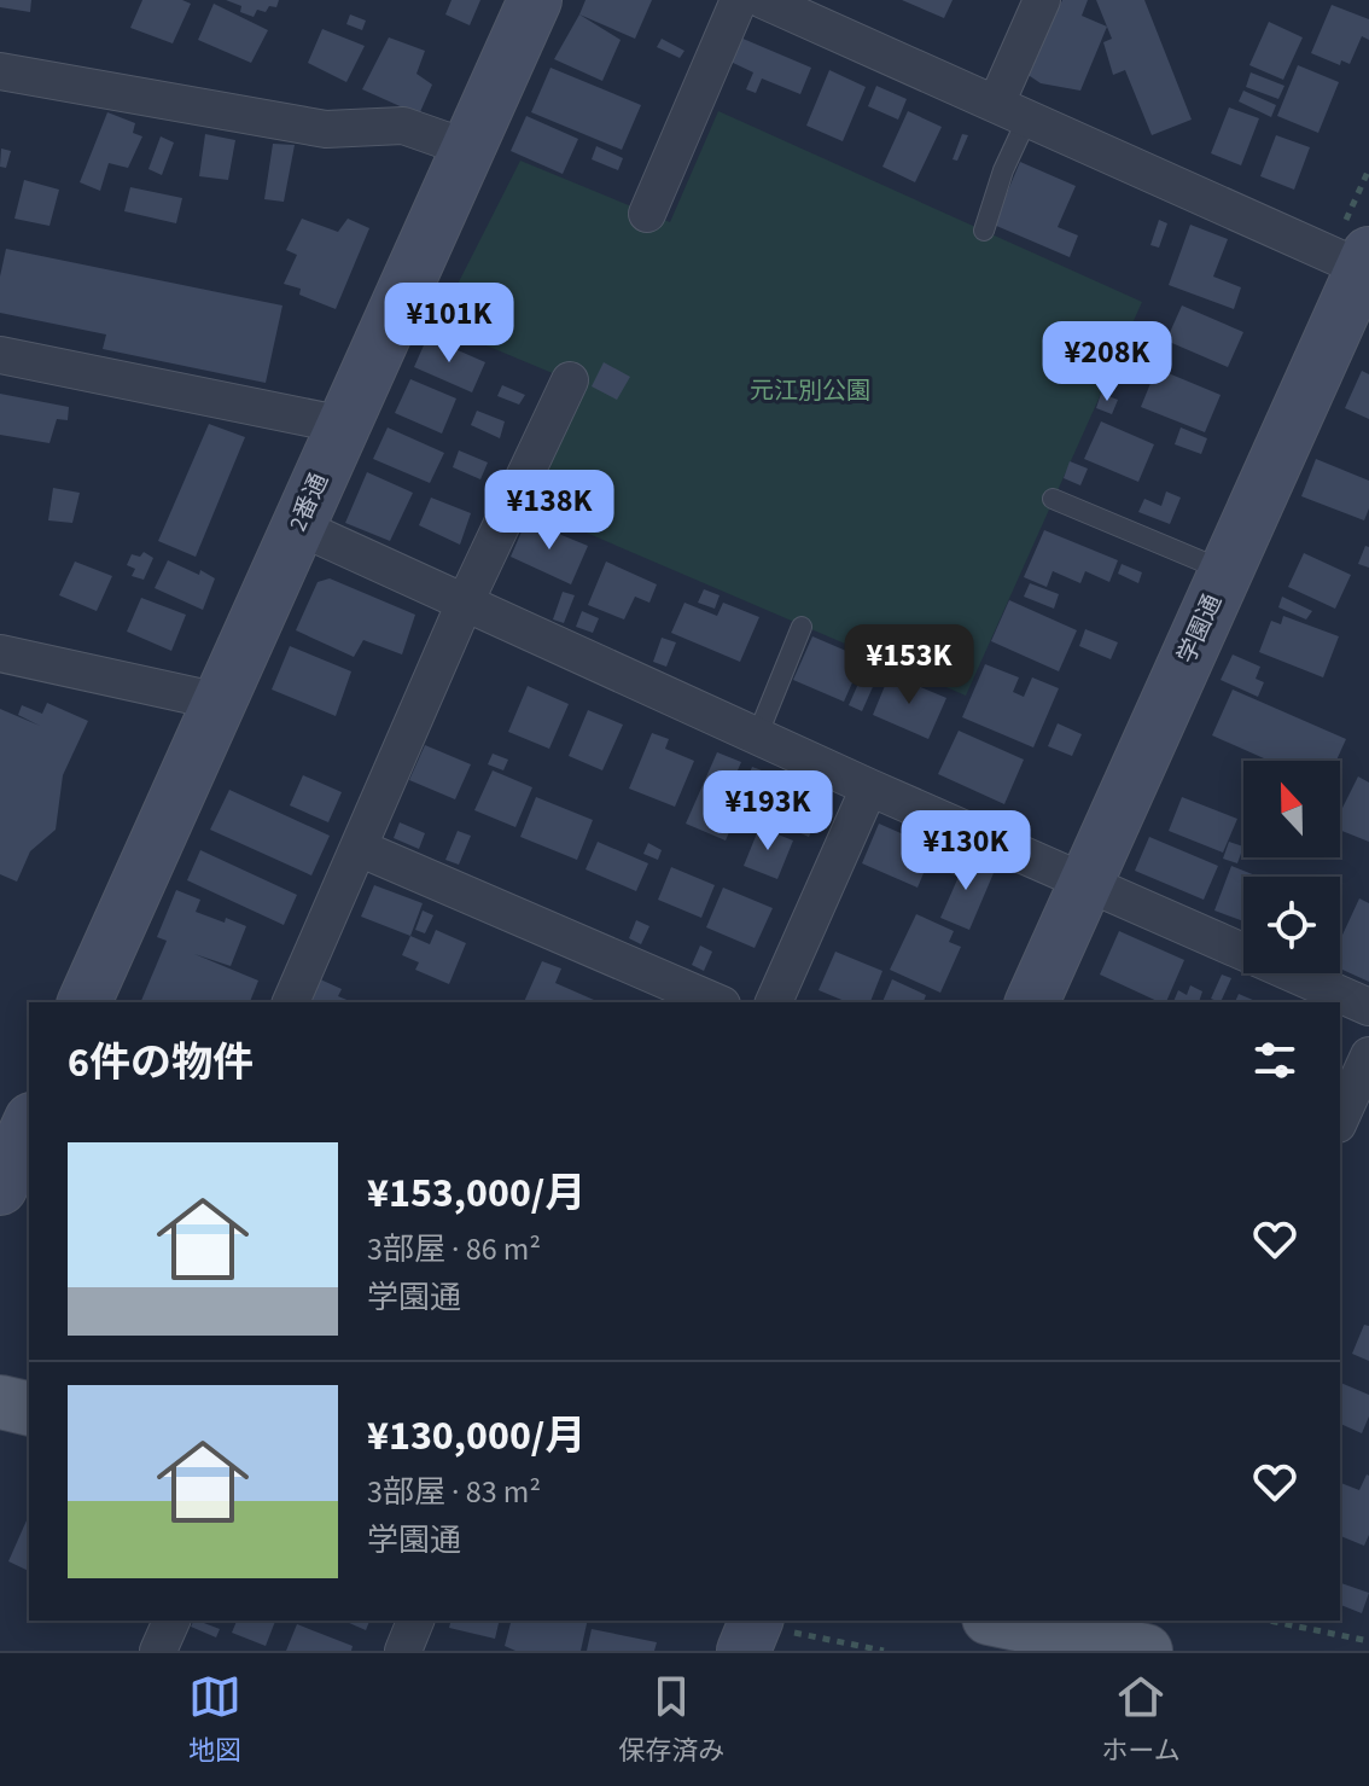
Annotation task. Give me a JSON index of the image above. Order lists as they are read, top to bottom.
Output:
{
  "streets": {
    "street": ["2番通", "学園通"]
  },
  "parks": ["元江別公園"],
  "north": "top",
  "page": {
    "price": [
      "¥101K",
      "¥208K",
      "¥138K",
      "¥153K",
      "¥193K",
      "¥130K"
    ],
    "heading": "6件の物件",
    "list": [
      {
        "name": "¥153,000/月",
        "note": "3部屋 · 86 m² · 学園通"
      },
      {
        "name": "¥130,000/月",
        "note": "3部屋 · 83 m² · 学園通"
      }
    ],
    "tabs": ["地図", "保存済み", "ホーム"]
  }
}
